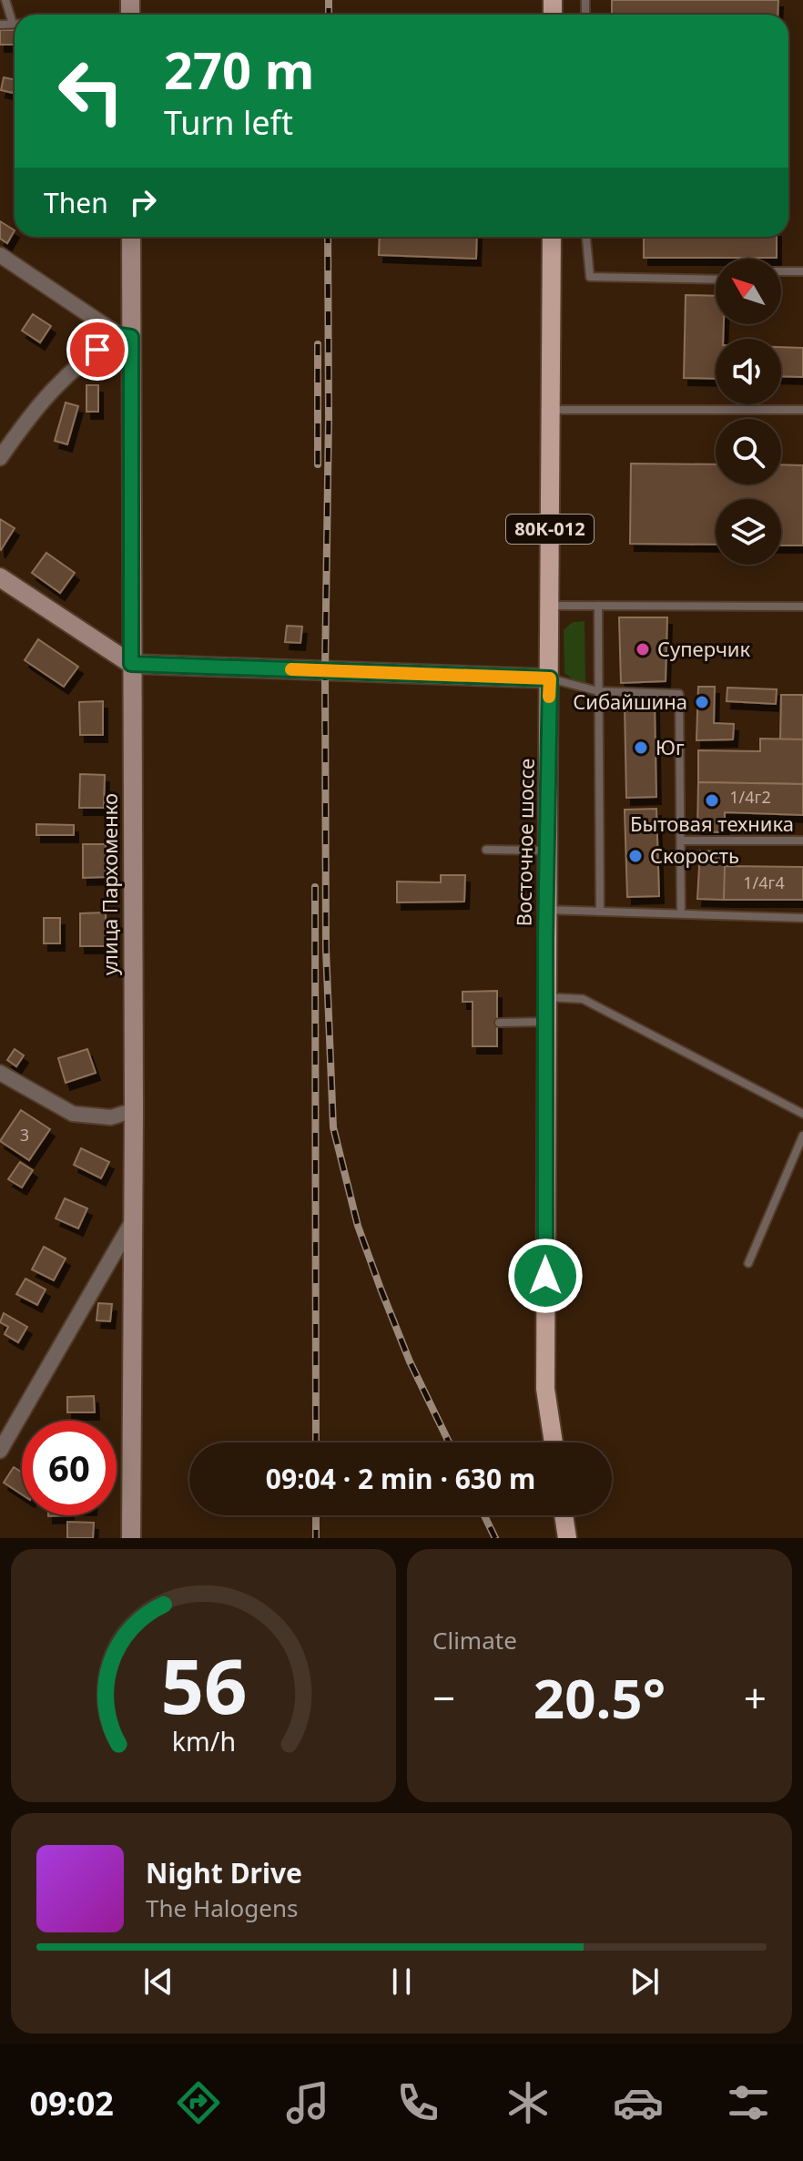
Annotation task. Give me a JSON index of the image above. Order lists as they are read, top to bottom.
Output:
{
  "streets": {
    "main road": ["80К-012", "Восточное шоссе", "улица Пархоменко"]
  },
  "places": [
    "Суперчик",
    "Сибайшина",
    "Юг",
    "Бытовая техника",
    "Скорость"
  ],
  "house_numbers": ["1/4г2", "1/4г4", "3"],
  "north": "top left",
  "page": {
    "turn": ["270 m", "Turn left"],
    "then": "Then",
    "limit": "60",
    "trip": "09:04 · 2 min · 630 m",
    "tile": "Climate",
    "heat": ["−", "20.5°", "+"],
    "song": ["Night Drive", "The Halogens"],
    "tabs": "09:02",
    "gauge": ["56", "km/h"]
  }
}
